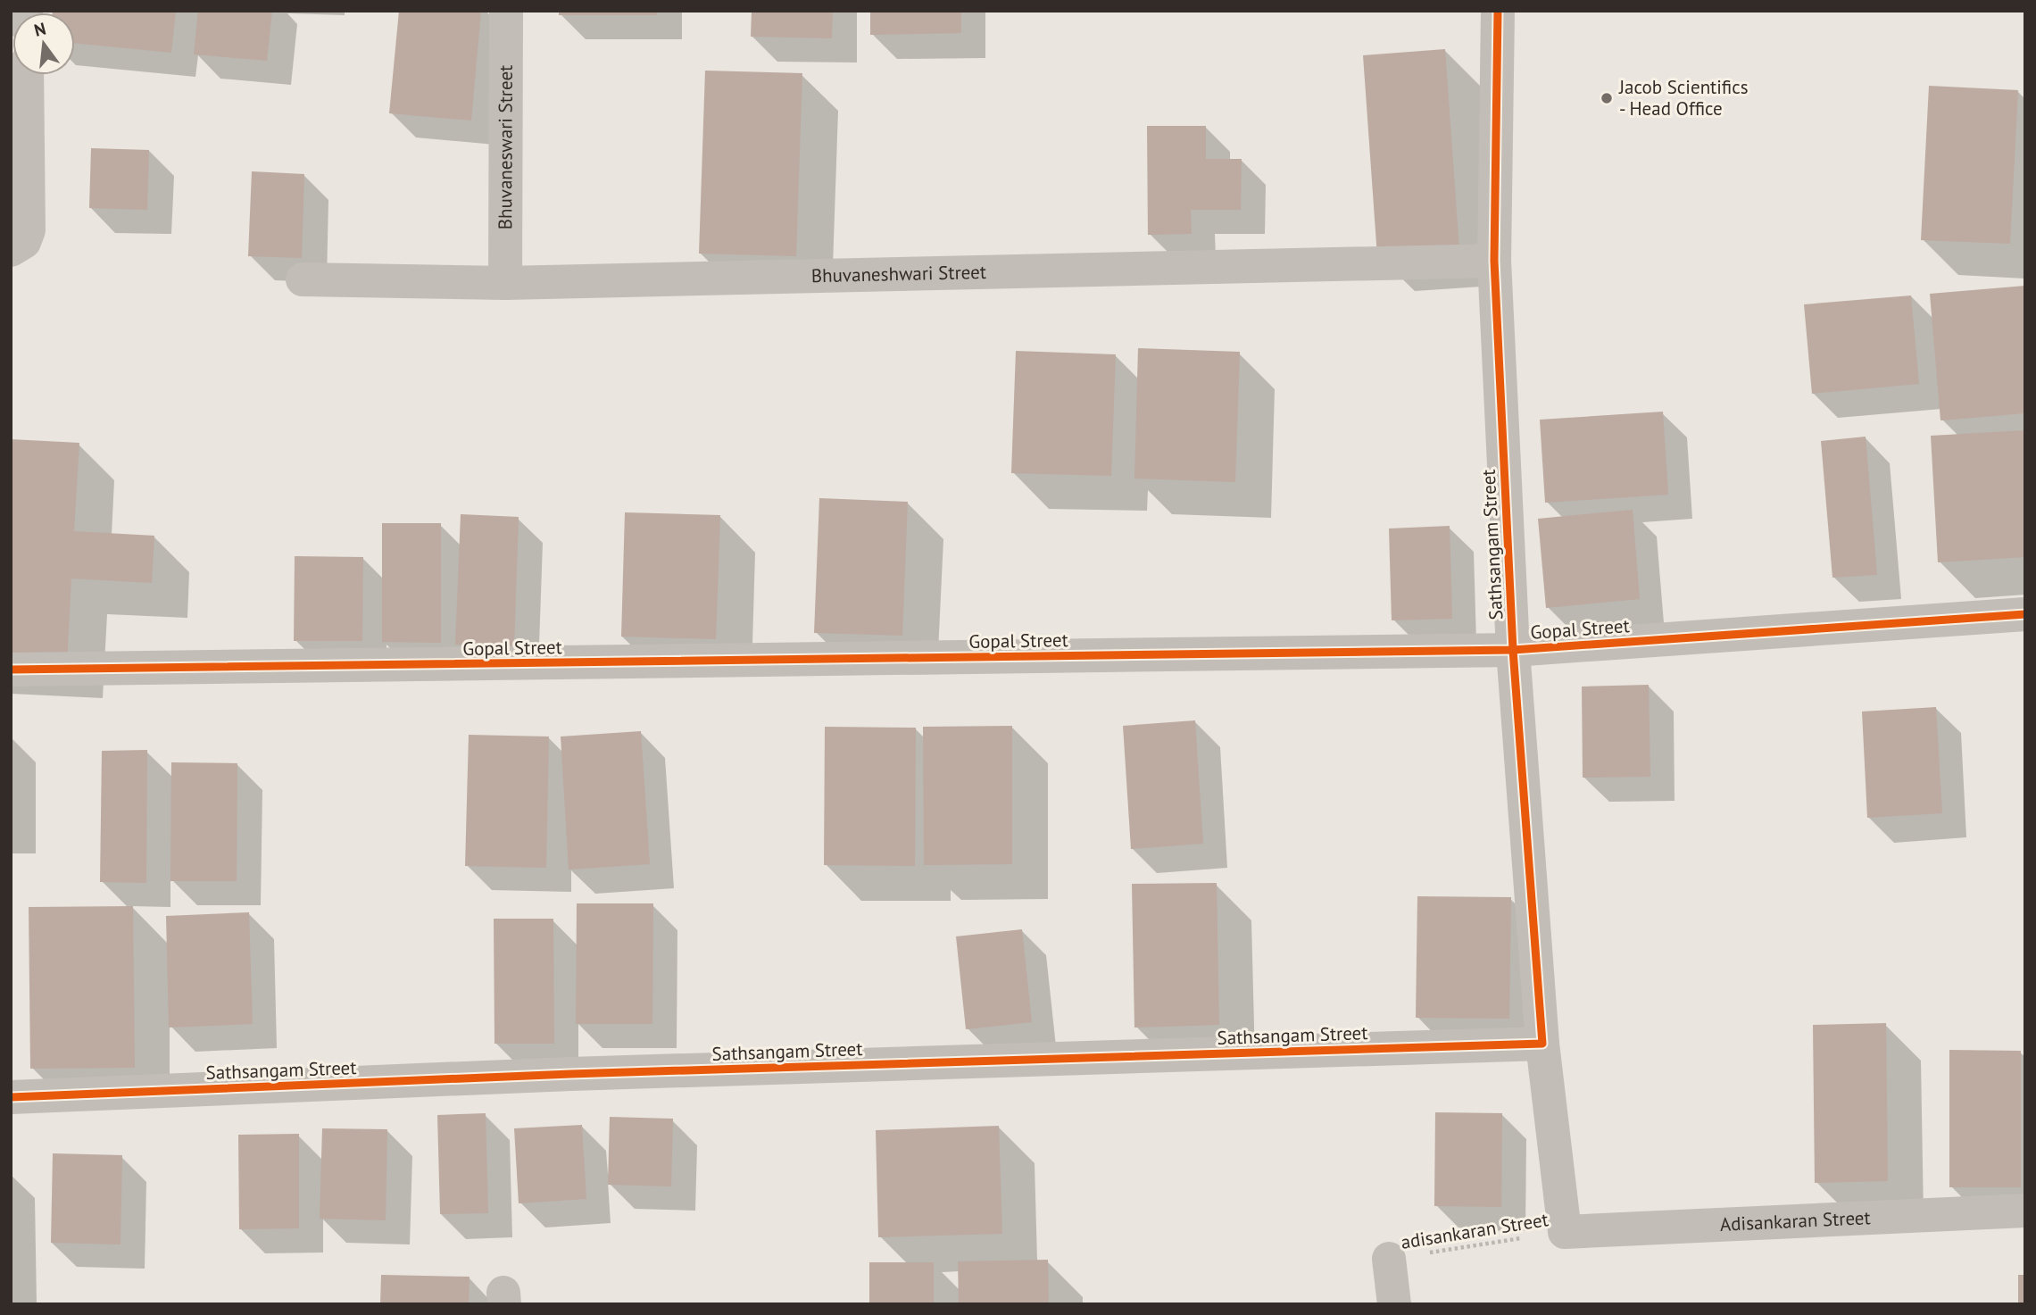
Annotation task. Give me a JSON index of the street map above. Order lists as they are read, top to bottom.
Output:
{
  "streets": {
    "street": [
      "Bhuvaneswari Street",
      "Bhuvaneshwari Street",
      "Sathsangam Street",
      "Gopal Street",
      "Adisankaran Street"
    ],
    "path": ["adisankaran Street"]
  },
  "crossings": [
    ["Bhuvaneswari Street", "Bhuvaneshwari Street"],
    ["Bhuvaneshwari Street", "Sathsangam Street"],
    ["Sathsangam Street", "Gopal Street"],
    ["Adisankaran Street", "adisankaran Street"]
  ],
  "places": ["Jacob Scientifics - Head Office"],
  "north": "top"
}
